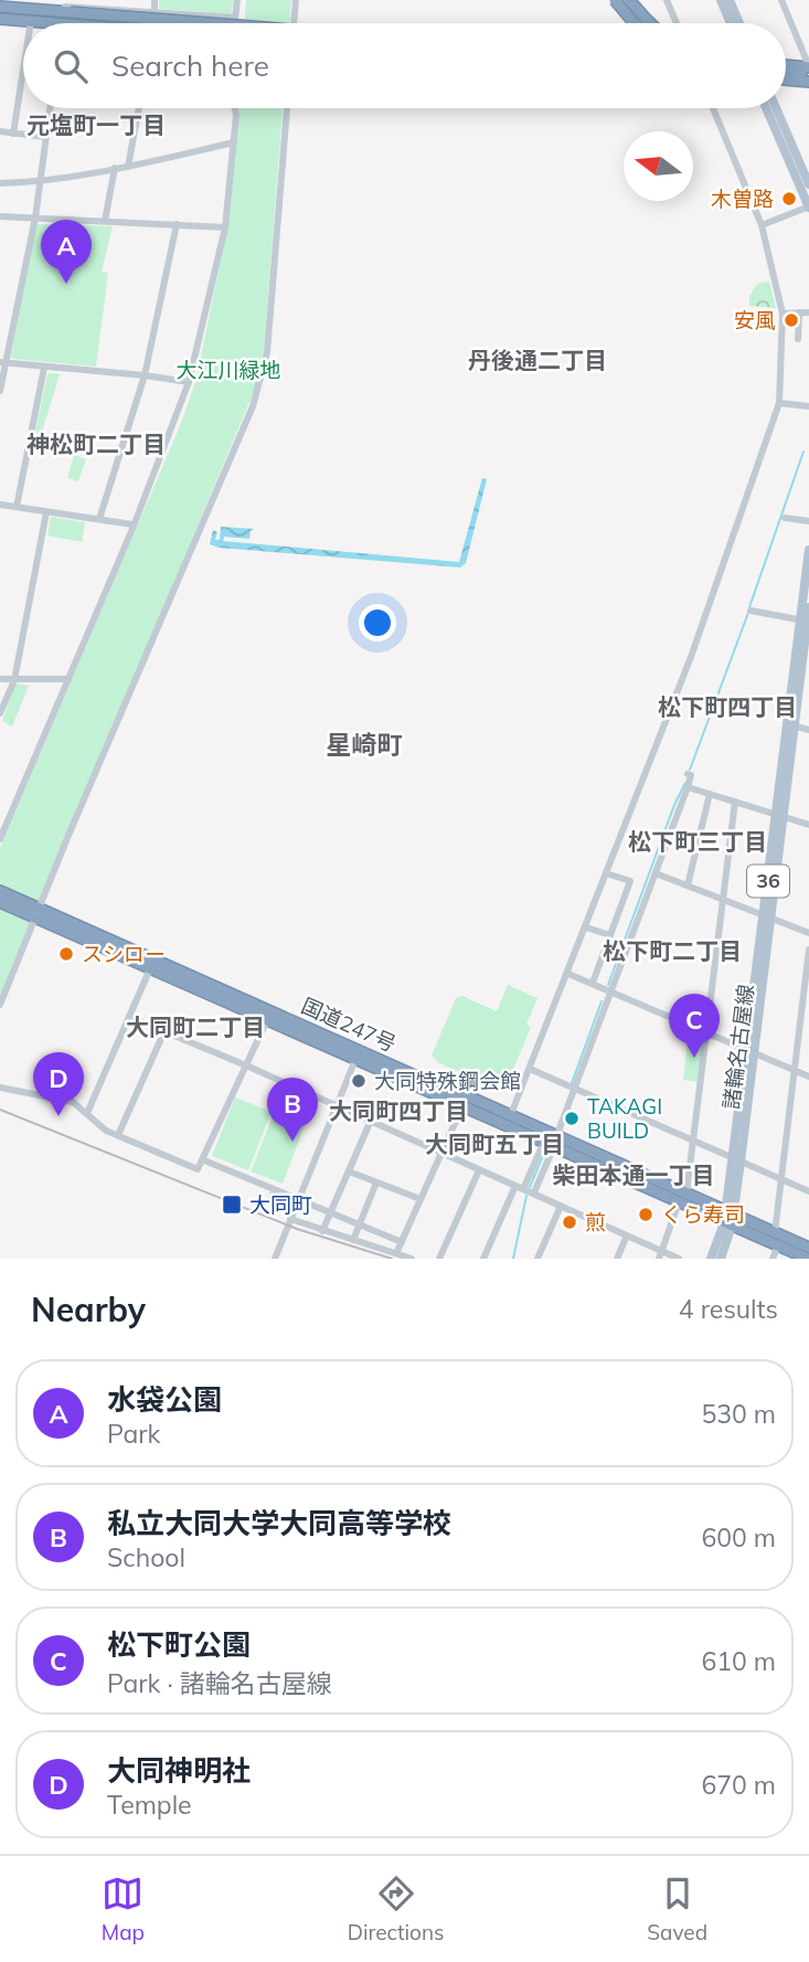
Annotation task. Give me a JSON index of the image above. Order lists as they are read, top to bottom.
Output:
{
  "streets": {
    "highway": ["国道247号"],
    "main road": ["36", "諸輪名古屋線"]
  },
  "crossings": [
    ["国道247号", "諸輪名古屋線"]
  ],
  "districts": [
    "元塩町一丁目",
    "丹後通二丁目",
    "神松町二丁目",
    "松下町四丁目",
    "星崎町",
    "松下町三丁目",
    "松下町二丁目",
    "大同町二丁目",
    "大同町四丁目",
    "大同町五丁目",
    "柴田本通一丁目"
  ],
  "parks": ["大江川緑地"],
  "places": {
    "other": [
      "木曽路",
      "安風",
      "スシロー",
      "大同特殊鋼会館",
      "TAKAGI BUILD",
      "くら寿司",
      "煎"
    ],
    "transit": ["大同町"]
  },
  "north": "left",
  "page": {
    "search": "Search here",
    "pins": [
      "A",
      "C",
      "D",
      "B"
    ],
    "heading": ["Nearby", "4 results"],
    "list": [
      {
        "mark": "A",
        "name": "水袋公園",
        "note": "Park",
        "value": "530 m"
      },
      {
        "mark": "B",
        "name": "私立大同大学大同高等学校",
        "note": "School",
        "value": "600 m"
      },
      {
        "mark": "C",
        "name": "松下町公園",
        "note": "Park · 諸輪名古屋線",
        "value": "610 m"
      },
      {
        "mark": "D",
        "name": "大同神明社",
        "note": "Temple",
        "value": "670 m"
      }
    ],
    "nav": ["Map", "Directions", "Saved"]
  }
}
